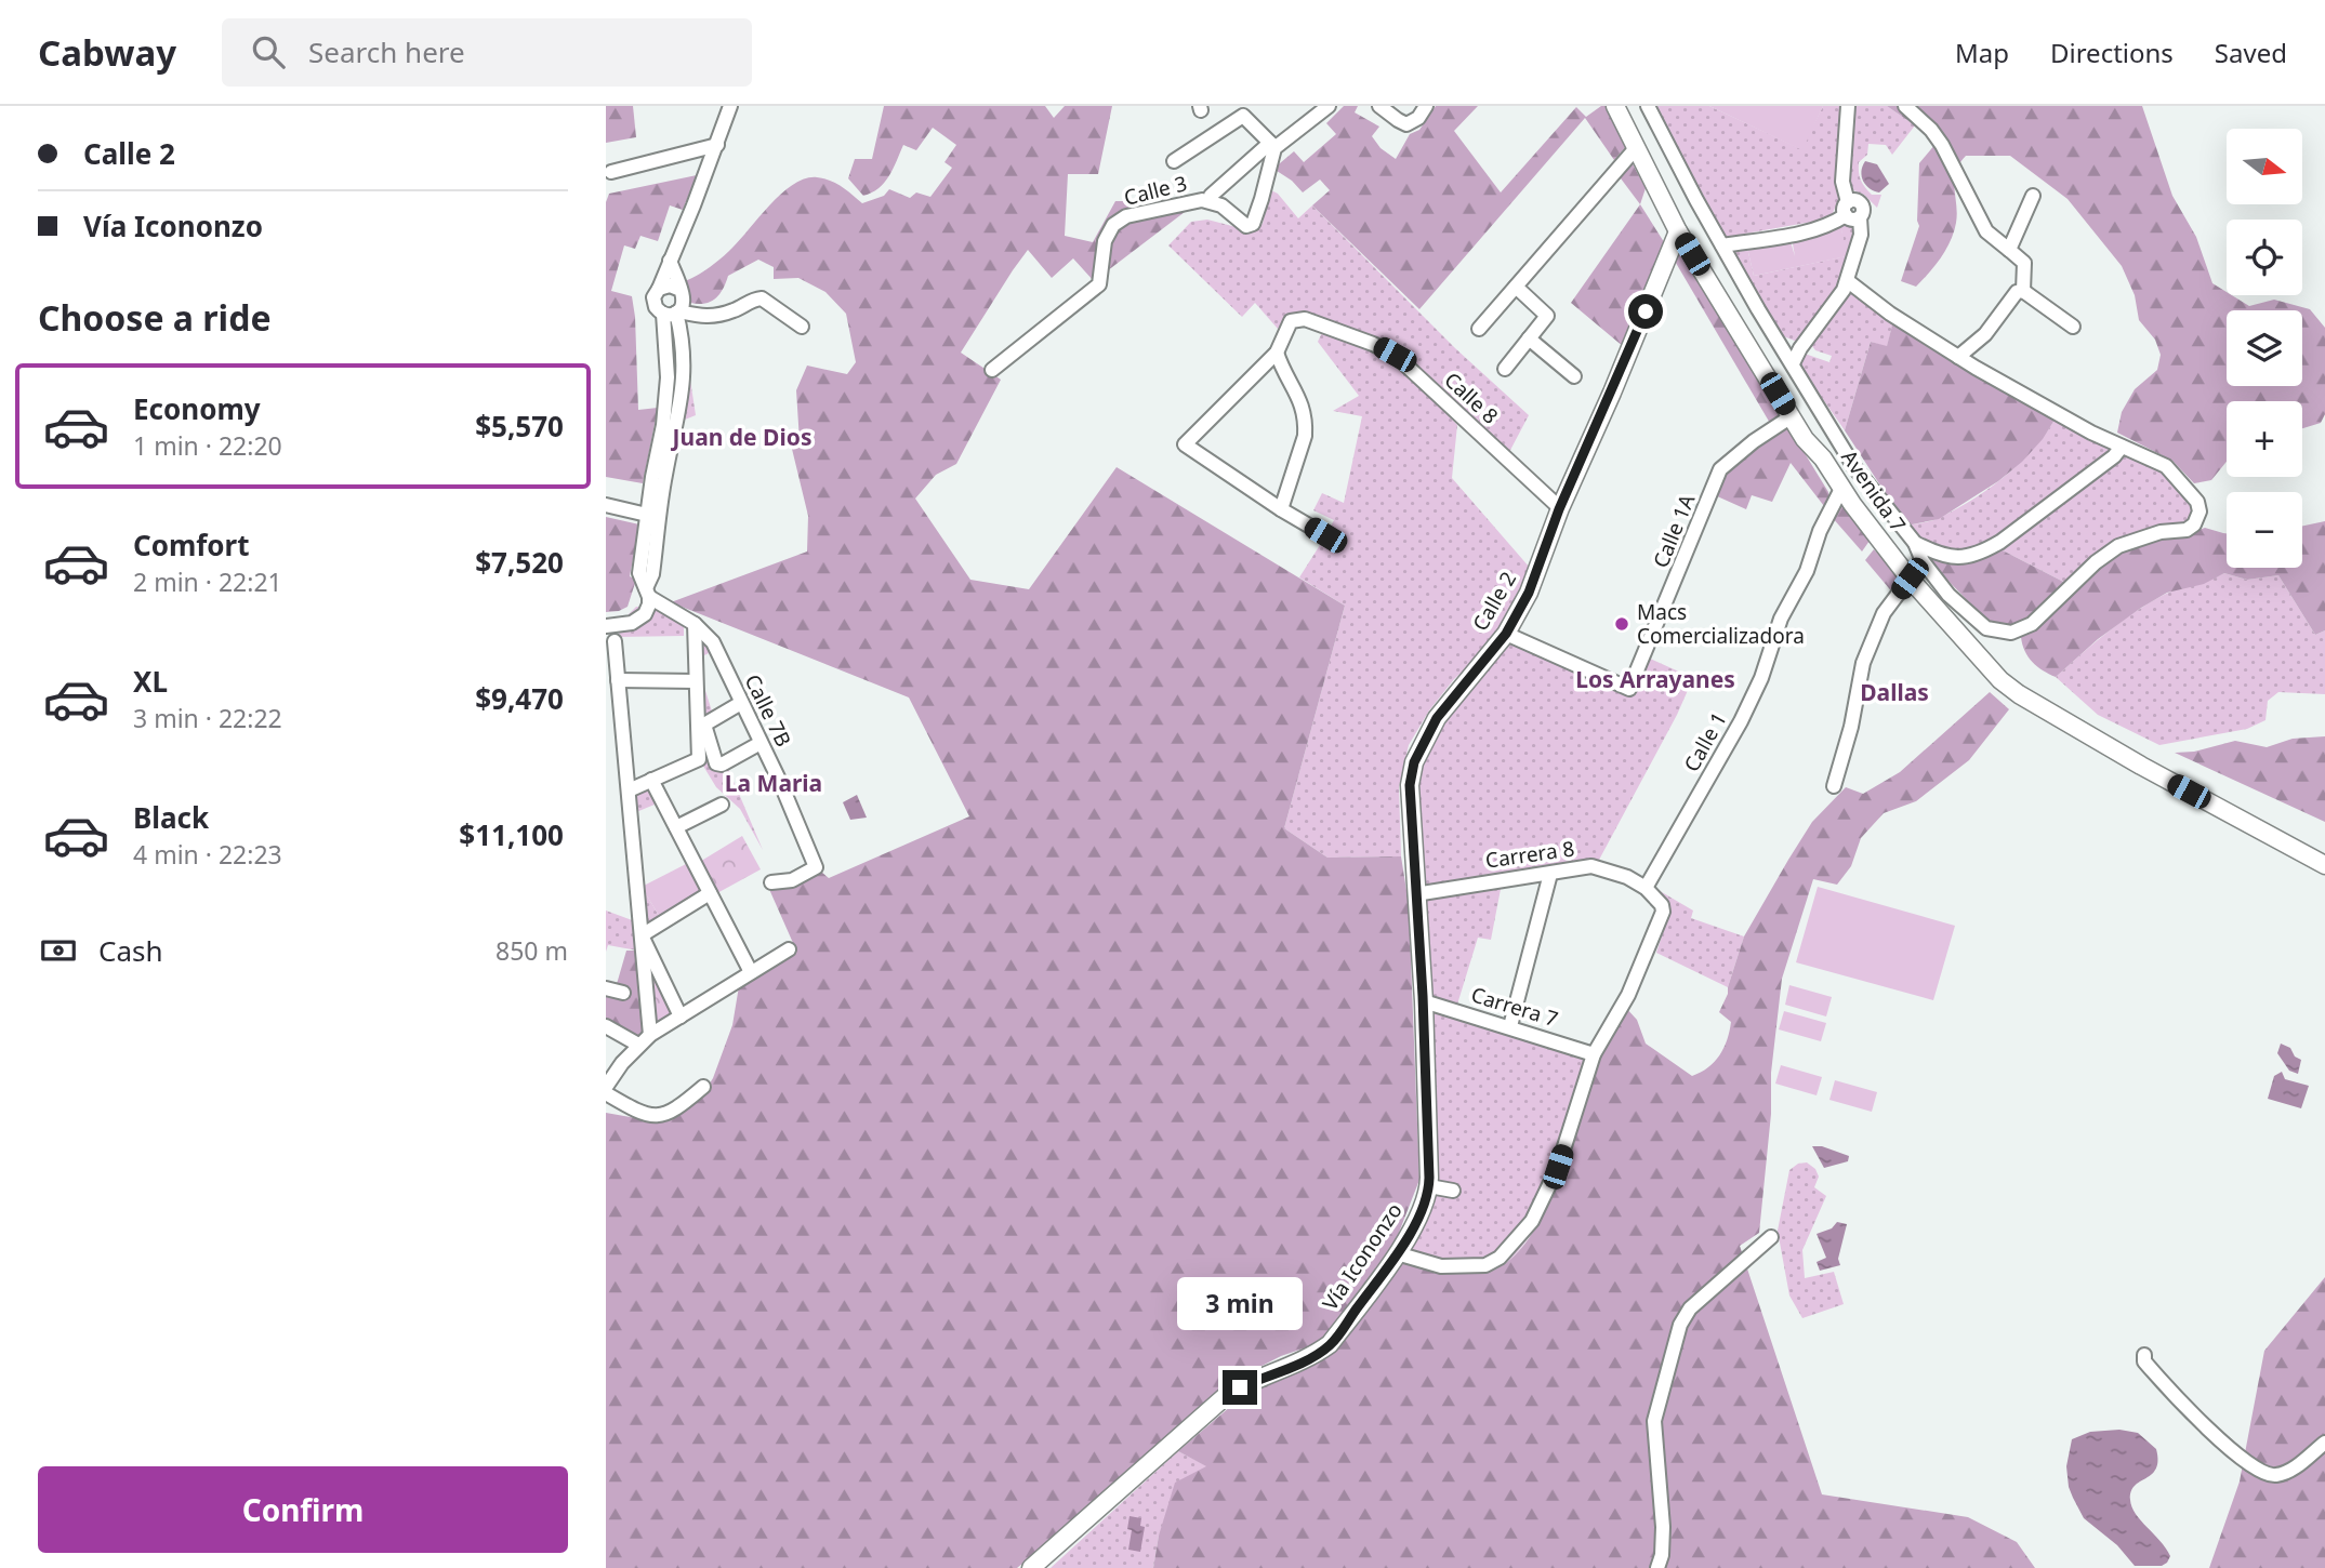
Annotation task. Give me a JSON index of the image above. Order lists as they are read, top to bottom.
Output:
{
  "streets": {
    "main road": ["Avenida 7", "Calle 2", "Vía Icononzo"],
    "street": [
      "Calle 3",
      "Calle 8",
      "Calle 1A",
      "Calle 7B",
      "Calle 1",
      "Carrera 8",
      "Carrera 7"
    ]
  },
  "crossings": [
    ["Calle 8", "Calle 2"],
    ["Avenida 7", "Calle 1A"],
    ["Avenida 7", "Calle 2"],
    ["Avenida 7", "Calle 1"],
    ["Calle 1A", "Calle 2"],
    ["Calle 2", "Carrera 8"],
    ["Calle 2", "Carrera 7"],
    ["Calle 2", "Vía Icononzo"],
    ["Calle 1", "Carrera 8"],
    ["Carrera 7", "Vía Icononzo"]
  ],
  "districts": [
    "Juan de Dios",
    "Los Arrayanes",
    "Dallas",
    "La Maria"
  ],
  "places": ["Macs Comercializadora"],
  "north": "right",
  "page": {
    "header": "Cabway",
    "search": "Search here",
    "nav": ["Map", "Directions", "Saved"],
    "banner": ["Calle 2", "Vía Icononzo"],
    "map_buttons": ["+", "−"],
    "heading": "Choose a ride",
    "list": [
      {
        "name": "Economy",
        "note": "1 min · 22:20",
        "value": "$5,570"
      },
      {
        "name": "Comfort",
        "note": "2 min · 22:21",
        "value": "$7,520"
      },
      {
        "name": "XL",
        "note": "3 min · 22:22",
        "value": "$9,470"
      },
      {
        "name": "Black",
        "note": "4 min · 22:23",
        "value": "$11,100"
      }
    ],
    "pay": ["Cash", "850 m"],
    "bubble": "3 min",
    "buttons": "Confirm"
  }
}
